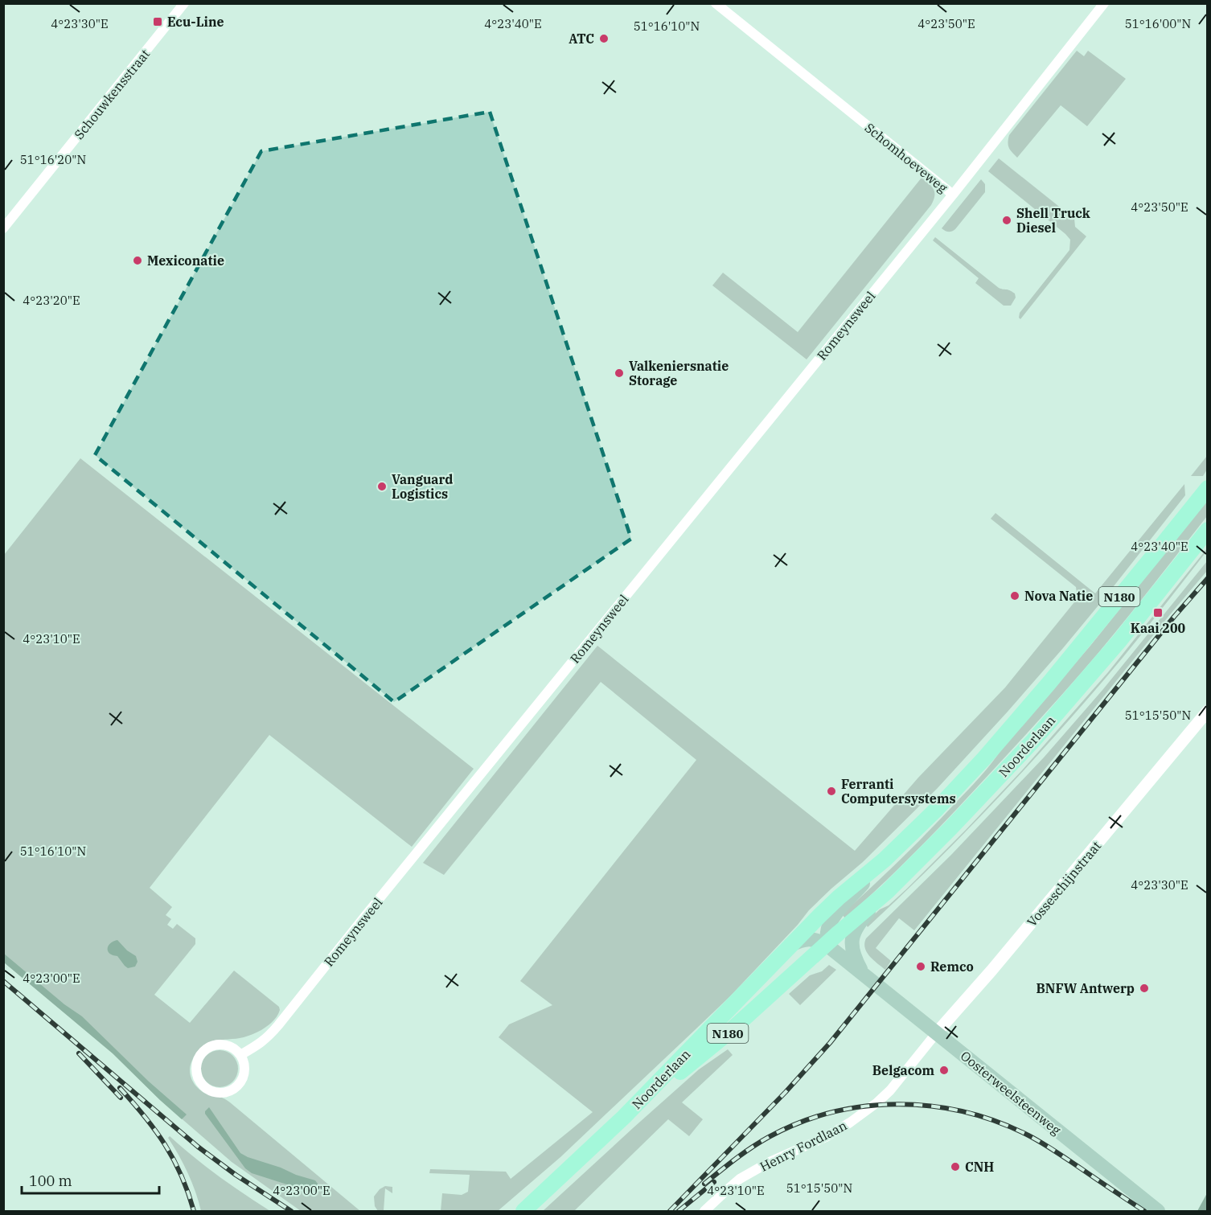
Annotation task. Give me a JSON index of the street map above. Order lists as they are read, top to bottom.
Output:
{
  "streets": {
    "main road": ["N180", "Noorderlaan", "Oosterweelsteenweg"],
    "street": [
      "Schouwkensstraat",
      "Schomhoeveweg",
      "Romeynsweel",
      "Vosseschijnstraat",
      "Henry Fordlaan"
    ]
  },
  "crossings": [
    ["Schomhoeveweg", "Romeynsweel"],
    ["Noorderlaan", "Oosterweelsteenweg"],
    ["Vosseschijnstraat", "Oosterweelsteenweg"],
    ["Vosseschijnstraat", "Henry Fordlaan"],
    ["Oosterweelsteenweg", "Henry Fordlaan"]
  ],
  "places": {
    "transit": ["Ecu-Line", "Kaai 200"],
    "other": [
      "ATC",
      "Shell Truck Diesel",
      "Mexiconatie",
      "Valkeniersnatie Storage",
      "Vanguard Logistics",
      "Nova Natie",
      "Ferranti Computersystems",
      "Remco",
      "BNFW Antwerp",
      "Belgacom",
      "CNH"
    ]
  },
  "scale_bar": "100 m",
  "coordinates": [
    "51°16'00\"N",
    "4°23'30\"E",
    "4°23'40\"E",
    "4°23'50\"E",
    "51°16'10\"N",
    "51°16'20\"N",
    "4°23'20\"E",
    "4°23'10\"E",
    "51°15'50\"N",
    "4°23'00\"E"
  ]
}
